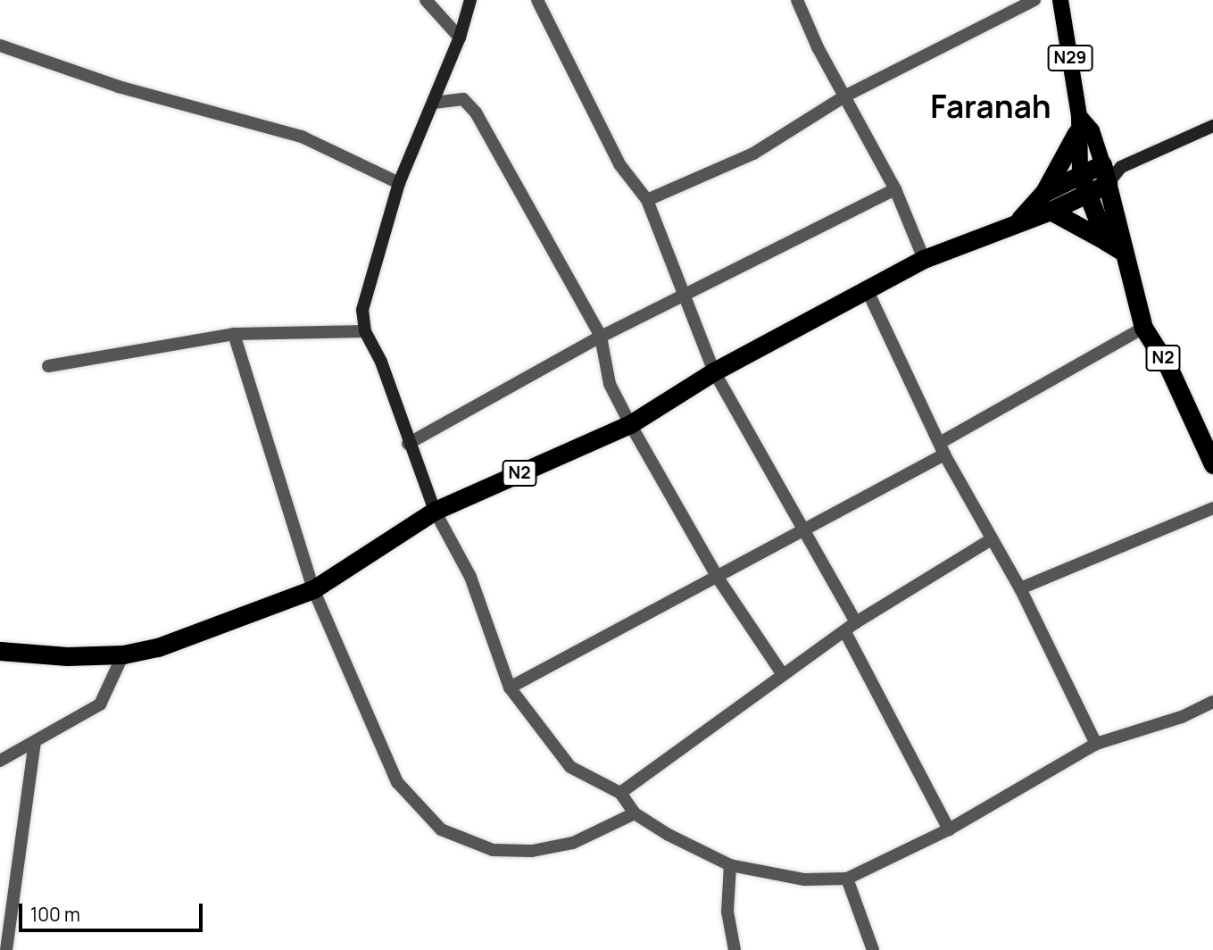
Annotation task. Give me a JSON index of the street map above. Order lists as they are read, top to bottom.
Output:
{
  "streets": {
    "highway": ["N2"],
    "main road": ["N29"]
  },
  "crossings": [
    ["N29", "N2"]
  ],
  "districts": ["Faranah"],
  "scale_bar": "100 m"
}
